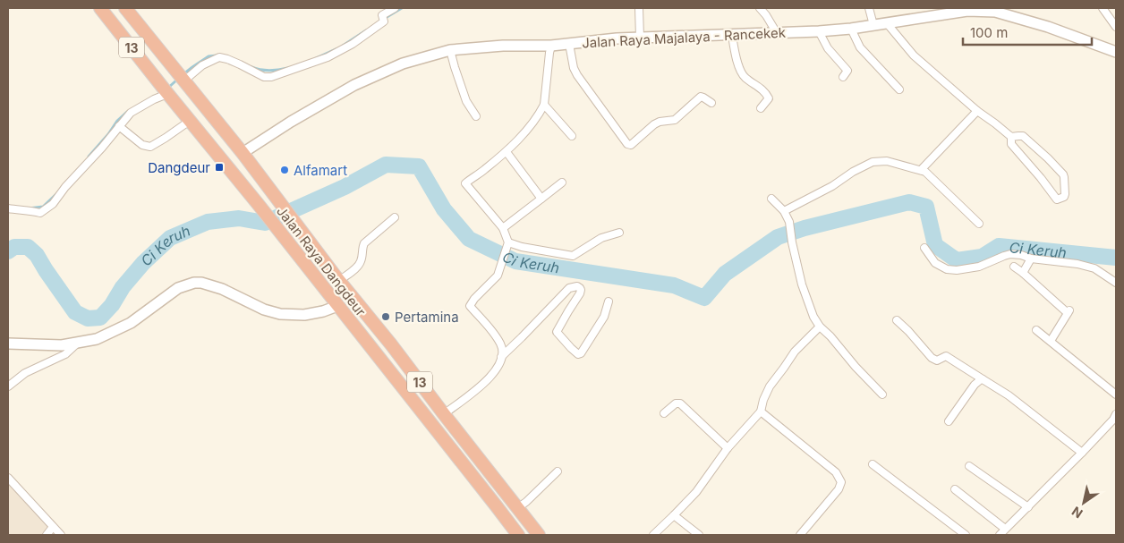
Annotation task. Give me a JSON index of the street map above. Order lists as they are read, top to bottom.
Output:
{
  "streets": {
    "highway": ["13", "Jalan Raya Dangdeur"],
    "main road": ["Jalan Raya Majalaya - Rancekek"]
  },
  "crossings": [
    ["Jalan Raya Majalaya - Rancekek", "Jalan Raya Dangdeur"]
  ],
  "water": ["Ci Keruh"],
  "places": {
    "transit": ["Dangdeur"],
    "other": ["Alfamart", "Pertamina"]
  },
  "scale_bar": "100 m",
  "north": "bottom left"
}
